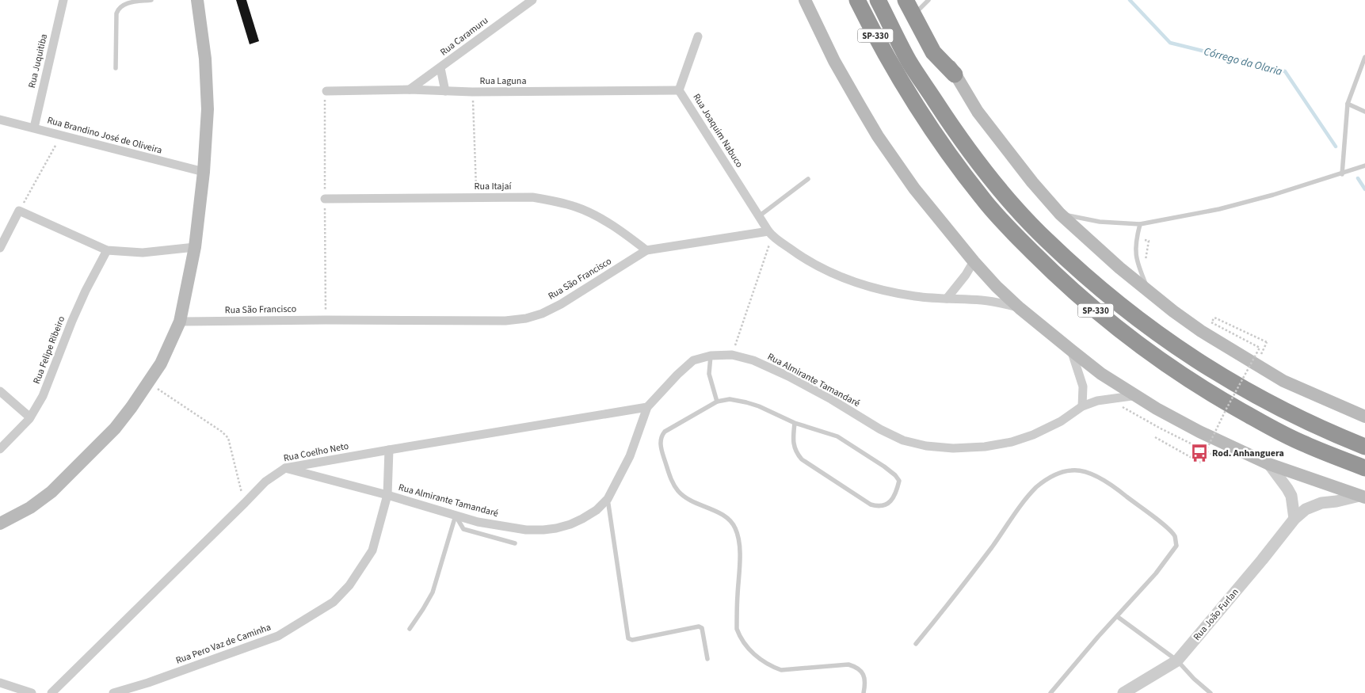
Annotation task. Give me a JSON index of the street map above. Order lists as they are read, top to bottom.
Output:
{
  "streets": {
    "highway": ["SP-330"],
    "street": [
      "Rua Caramuru",
      "Rua Juquitiba",
      "Rua Laguna",
      "Rua Joaquim Nabuco",
      "Rua Brandino José de Oliveira",
      "Rua Itajaí",
      "Rua São Francisco",
      "Rua Felipe Ribeiro",
      "Rua Almirante Tamandaré",
      "Rua Coelho Neto",
      "Rua João Furlan",
      "Rua Pero Vaz de Caminha"
    ]
  },
  "crossings": [
    ["Rua Caramuru", "Rua Laguna"],
    ["Rua Juquitiba", "Rua Brandino José de Oliveira"],
    ["Rua Laguna", "Rua Joaquim Nabuco"],
    ["Rua Joaquim Nabuco", "Rua São Francisco"],
    ["Rua Itajaí", "Rua São Francisco"],
    ["Rua Almirante Tamandaré", "Rua Coelho Neto"],
    ["Rua Almirante Tamandaré", "Rua Pero Vaz de Caminha"],
    ["Rua Coelho Neto", "Rua Pero Vaz de Caminha"]
  ],
  "water": ["Córrego da Olaria"],
  "places": {
    "bus stop": ["Rod. Anhanguera"]
  }
}
